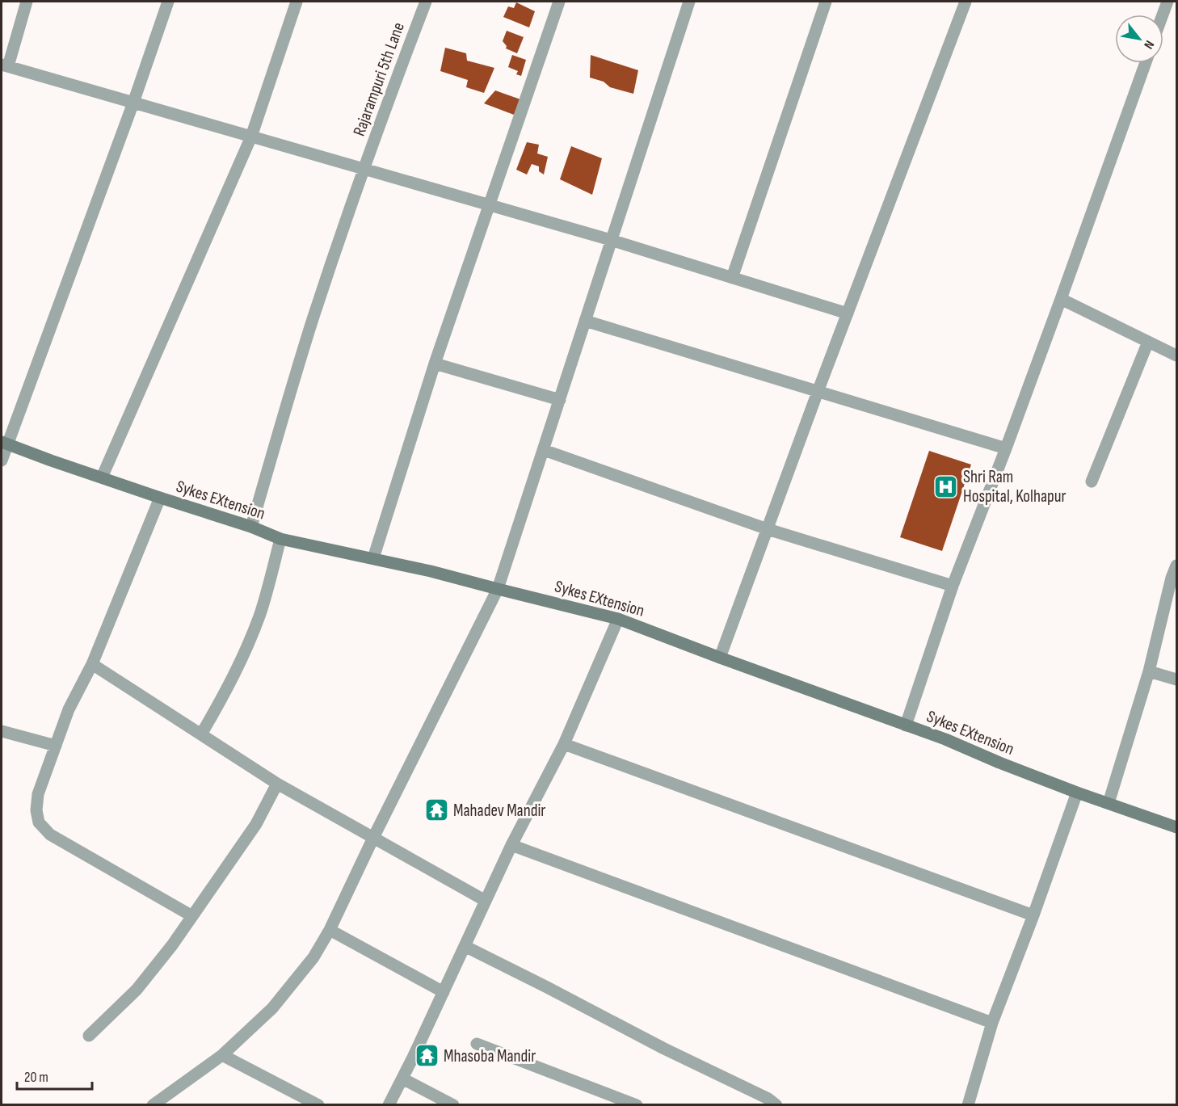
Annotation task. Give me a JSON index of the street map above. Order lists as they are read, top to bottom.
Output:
{
  "streets": {
    "street": ["Rajarampuri 5th Lane", "Sykes EXtension"]
  },
  "crossings": [
    ["Rajarampuri 5th Lane", "Sykes EXtension"]
  ],
  "places": {
    "hospital": ["Shri Ram Hospital, Kolhapur"],
    "temple": ["Mahadev Mandir", "Mhasoba Mandir"]
  },
  "scale_bar": "20 m",
  "north": "bottom right"
}
